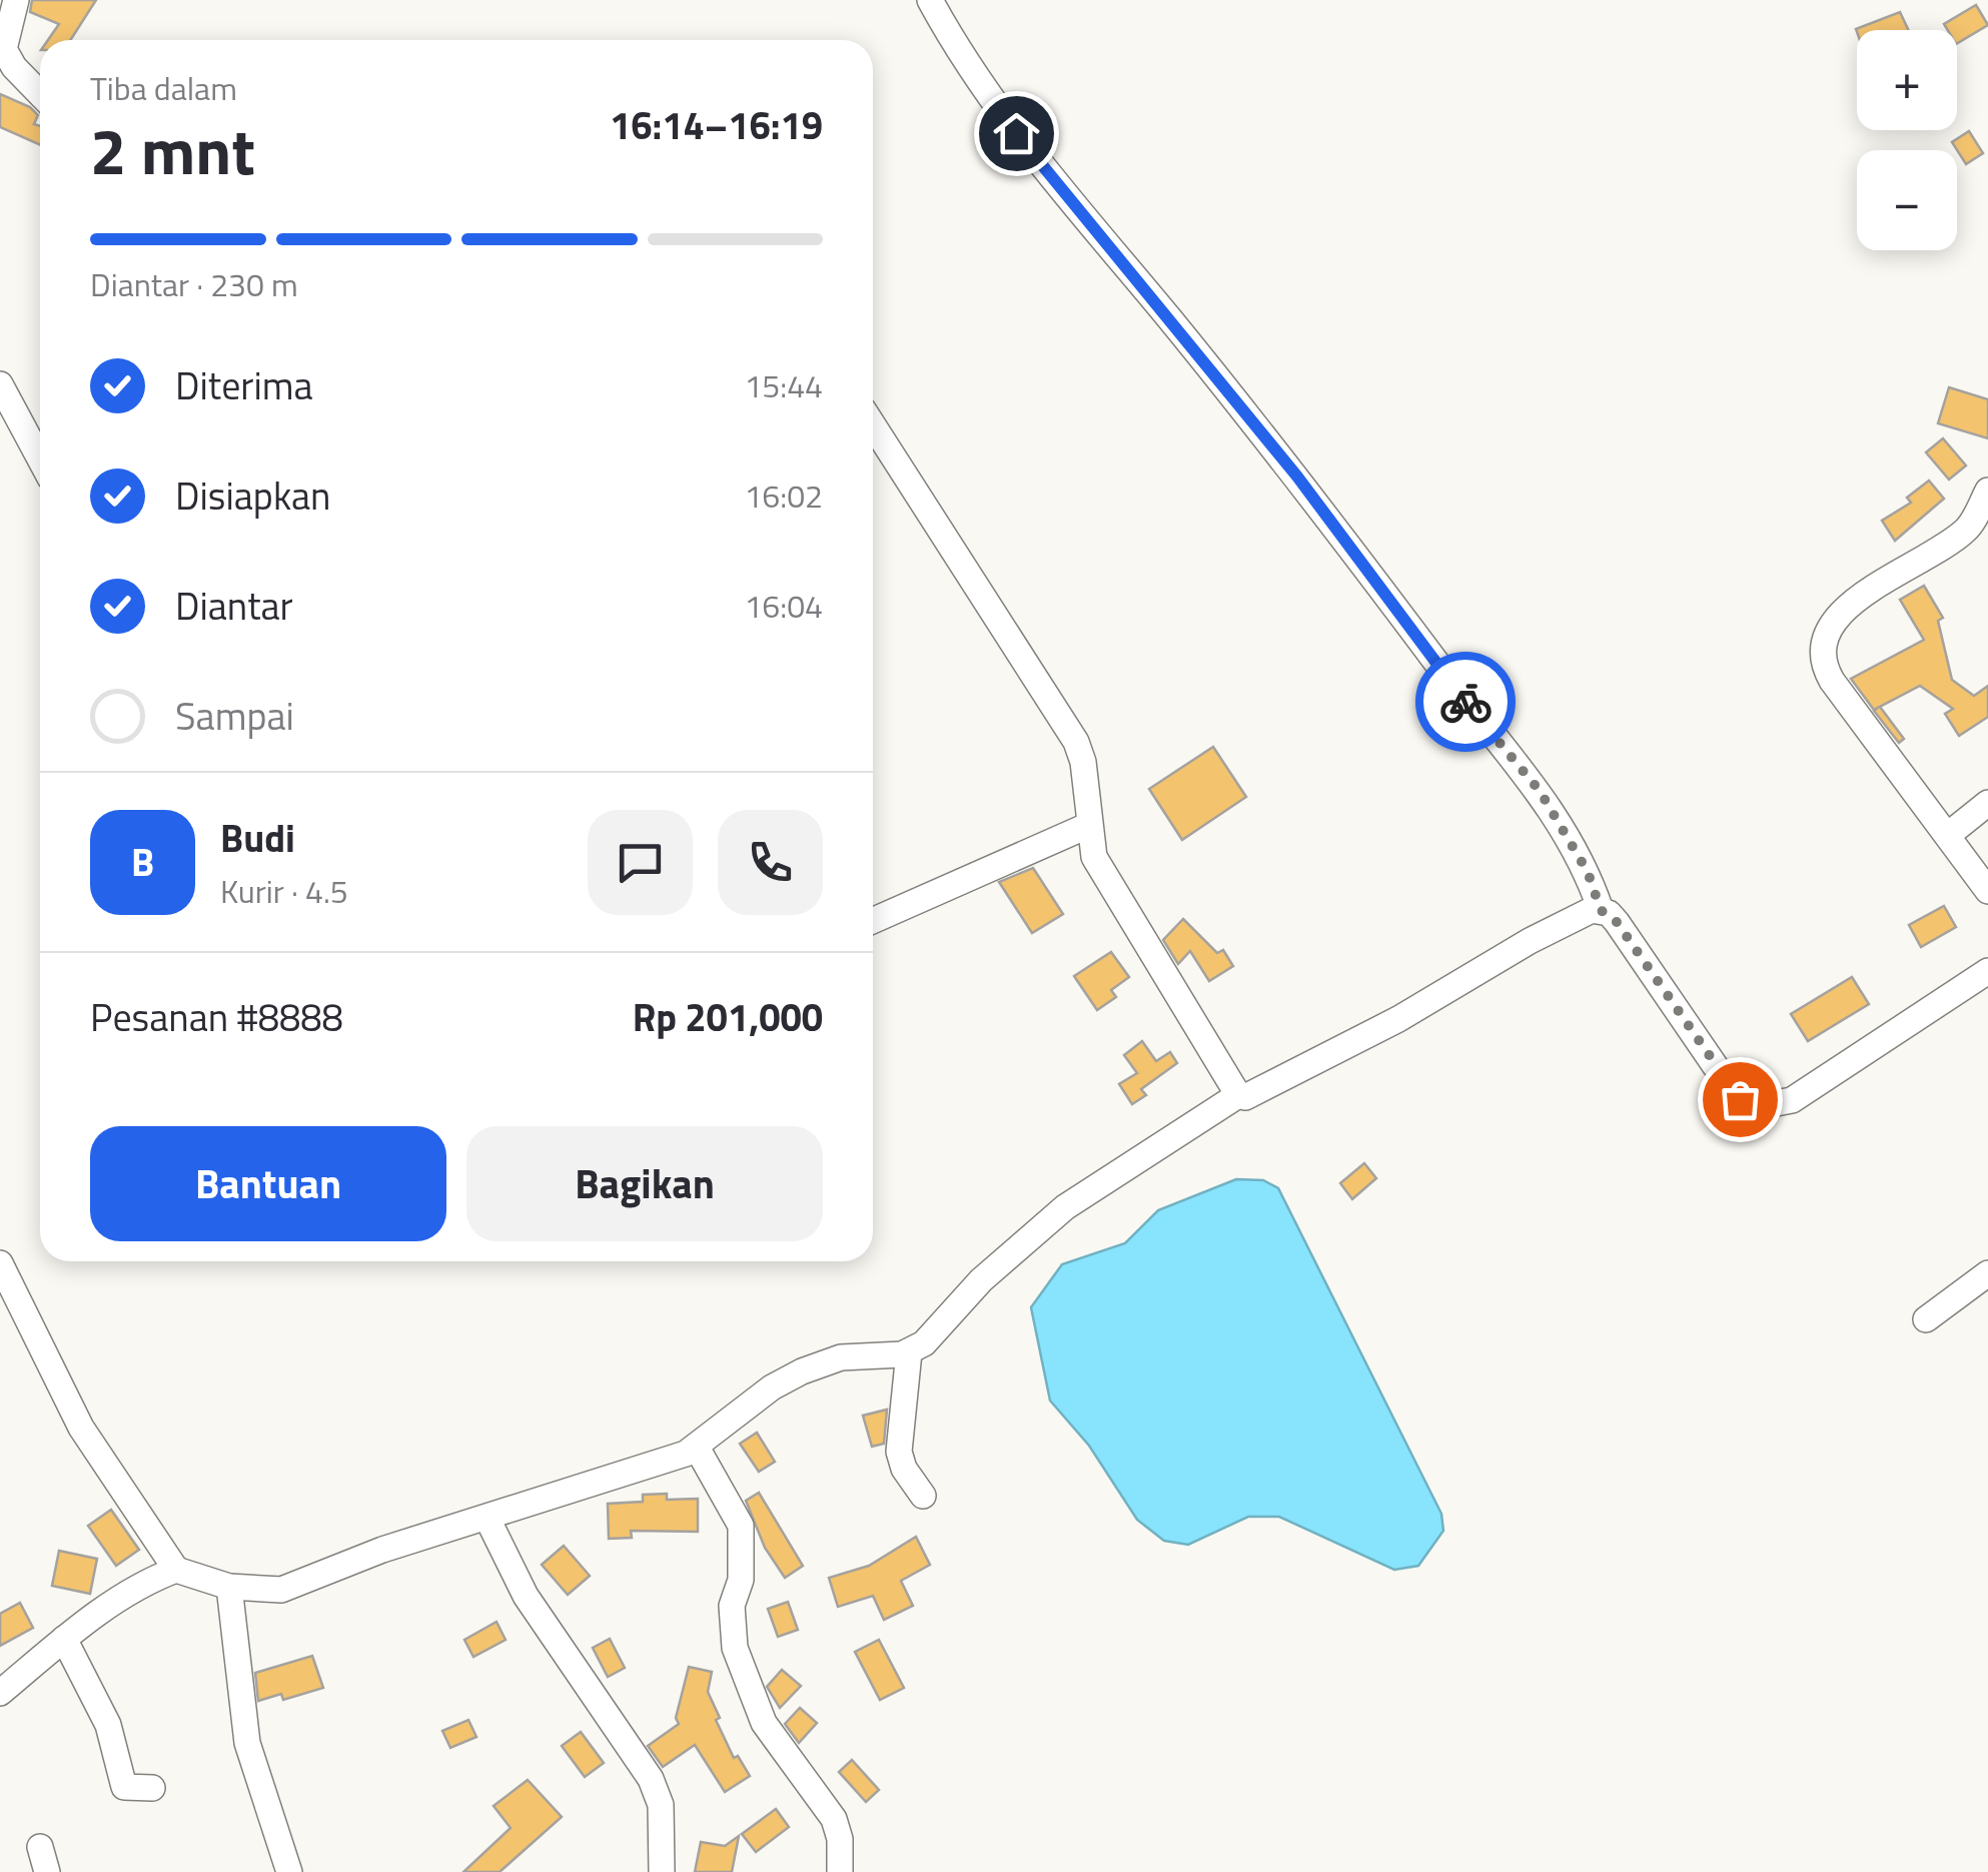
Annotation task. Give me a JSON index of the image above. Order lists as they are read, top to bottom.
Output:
{
  "page": {
    "map_buttons": ["+", "−"],
    "heading": ["2 mnt", "Tiba dalam", "16:14–16:19"],
    "panel": [
      "Budi",
      "Kurir · 4.5",
      "Pesanan #8888",
      "Rp 201,000"
    ],
    "bar": "Diantar · 230 m",
    "list": [
      ["Diterima", "15:44"],
      ["Disiapkan", "16:02"],
      ["Diantar", "16:04"],
      "Sampai"
    ],
    "round": "B",
    "buttons": ["Bantuan", "Bagikan"]
  }
}
